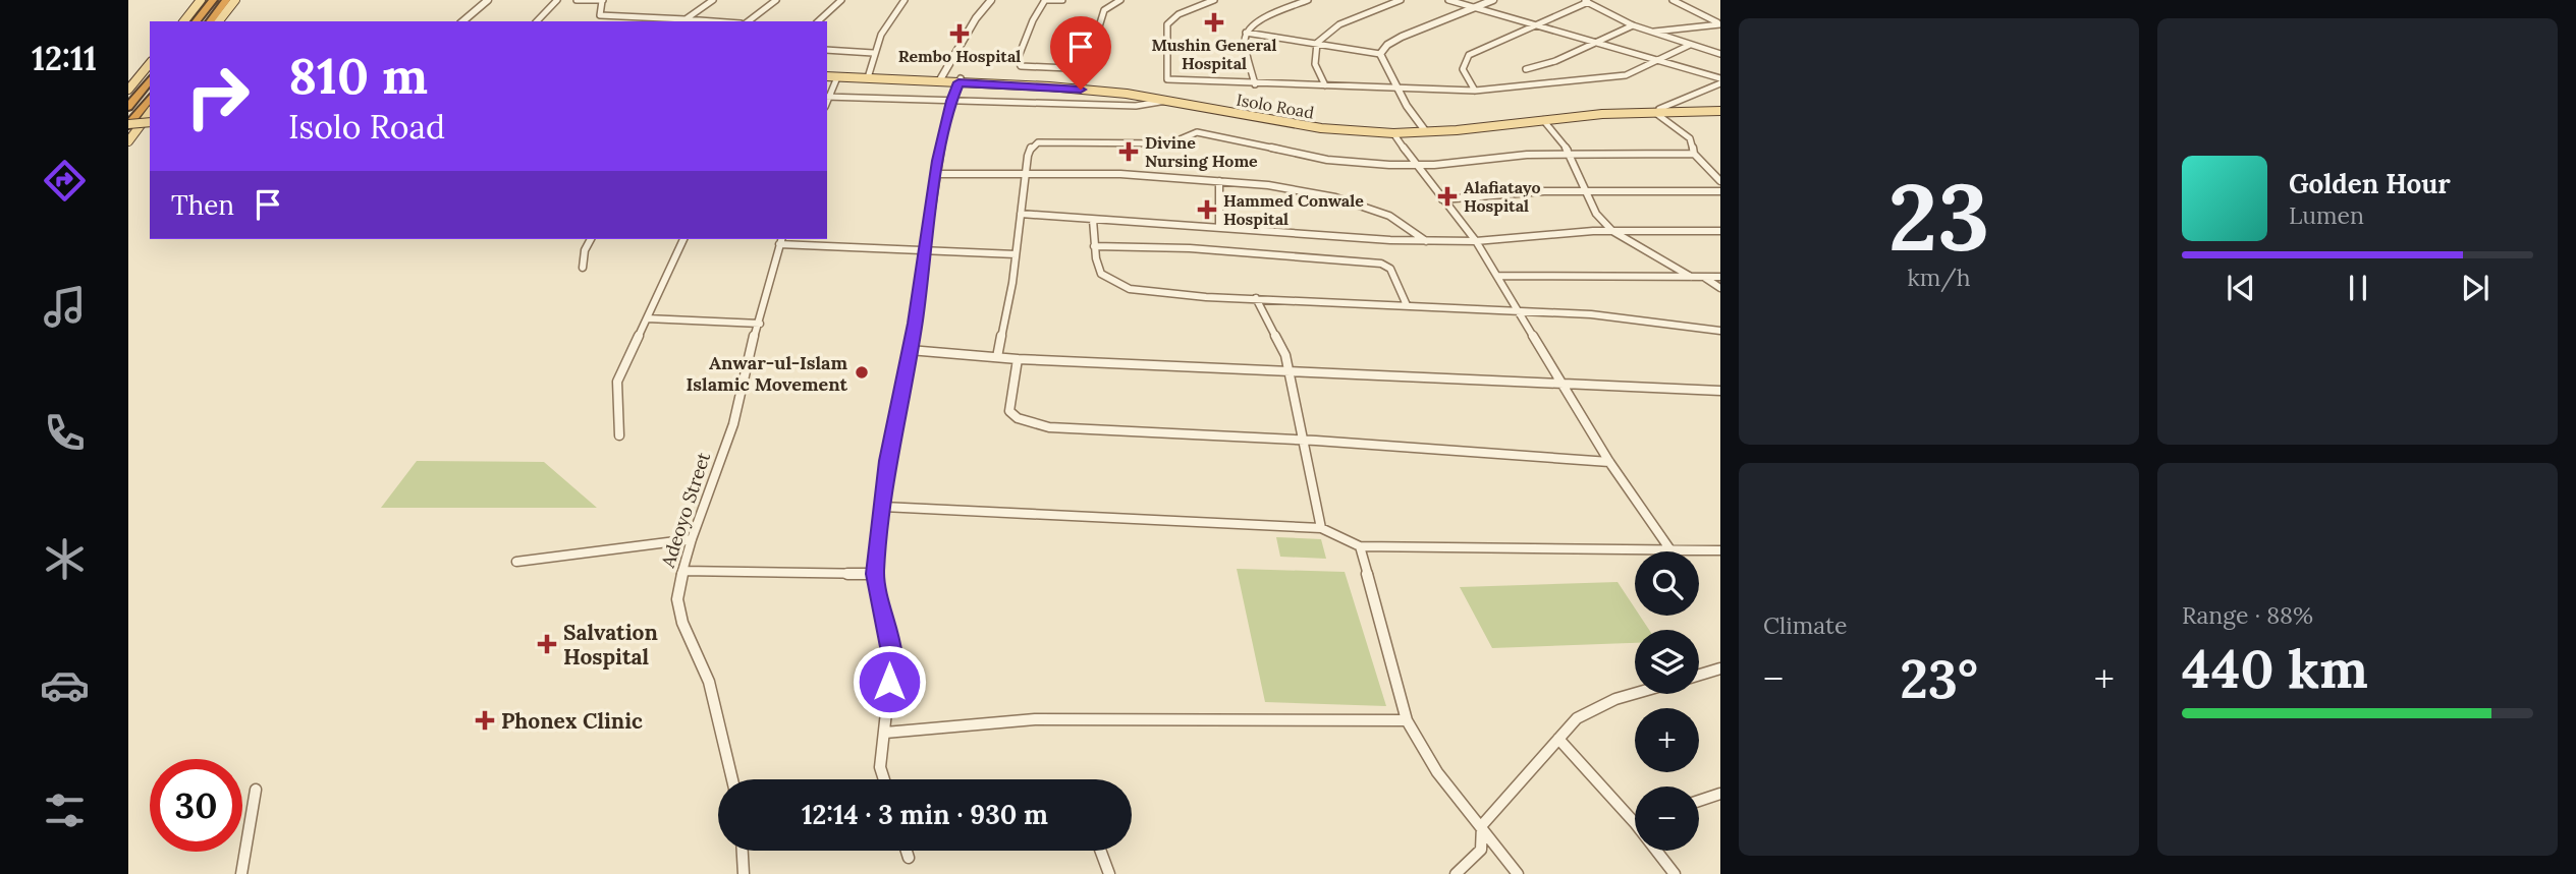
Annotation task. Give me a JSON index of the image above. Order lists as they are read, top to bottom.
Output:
{
  "streets": {
    "main road": ["Isolo Road"],
    "street": ["Adeoyo Street"]
  },
  "places": {
    "health": [
      "Mushin General Hospital",
      "Rembo Hospital",
      "Divine Nursing Home",
      "Alafiatayo Hospital",
      "Hammed Conwale Hospital",
      "Salvation Hospital",
      "Phonex Clinic"
    ],
    "other": ["Anwar-ul-Islam Islamic Movement"]
  },
  "page": {
    "tabs": "12:11",
    "tile": [
      ["23", "km/h"],
      "Climate",
      ["Range · 88%", "440 km"]
    ],
    "turn": ["810 m", "Isolo Road"],
    "song": ["Golden Hour", "Lumen"],
    "then": "Then",
    "map_buttons": ["+", "−"],
    "heat": ["−", "23°", "+"],
    "limit": "30",
    "trip": "12:14 · 3 min · 930 m"
  }
}
